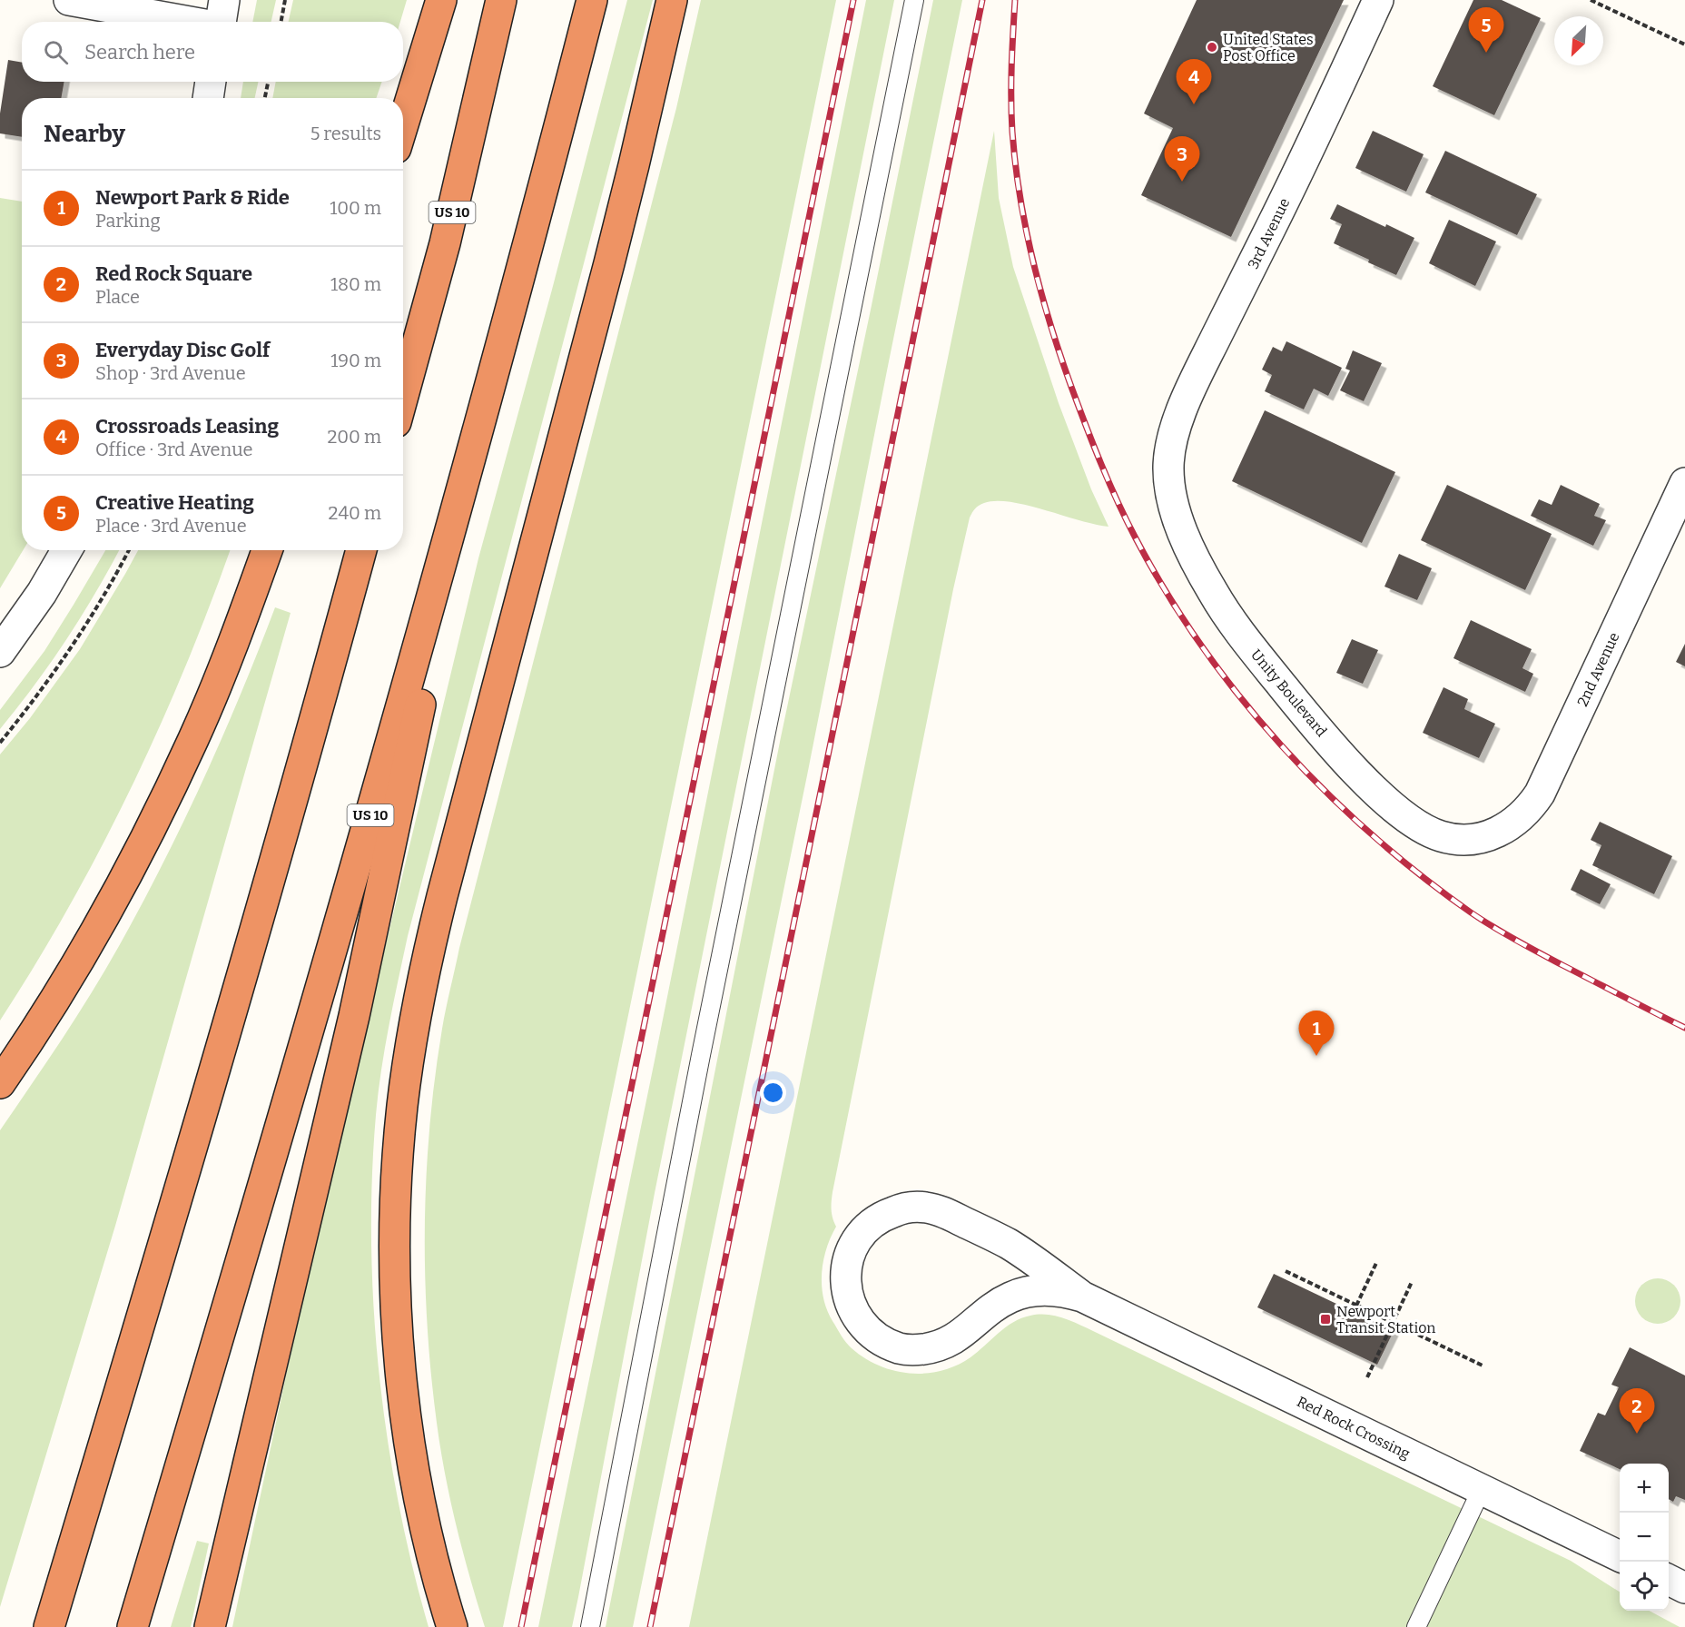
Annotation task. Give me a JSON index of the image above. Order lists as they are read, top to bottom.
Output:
{
  "streets": {
    "highway": ["US 10"],
    "street": [
      "3rd Avenue",
      "2nd Avenue",
      "Unity Boulevard",
      "Red Rock Crossing"
    ]
  },
  "crossings": [
    ["3rd Avenue", "Unity Boulevard"],
    ["2nd Avenue", "Unity Boulevard"]
  ],
  "places": {
    "other": ["United States Post Office"],
    "transit": ["Newport Transit Station"]
  },
  "north": "bottom left",
  "page": {
    "pins": [
      "5",
      "4",
      "3",
      "1",
      "2"
    ],
    "search": "Search here",
    "heading": ["Nearby", "5 results"],
    "list": [
      {
        "mark": "1",
        "name": "Newport Park & Ride",
        "note": "Parking",
        "value": "100 m"
      },
      {
        "mark": "2",
        "name": "Red Rock Square",
        "note": "Place",
        "value": "180 m"
      },
      {
        "mark": "3",
        "name": "Everyday Disc Golf",
        "note": "Shop · 3rd Avenue",
        "value": "190 m"
      },
      {
        "mark": "4",
        "name": "Crossroads Leasing",
        "note": "Office · 3rd Avenue",
        "value": "200 m"
      },
      {
        "mark": "5",
        "name": "Creative Heating",
        "note": "Place · 3rd Avenue",
        "value": "240 m"
      }
    ],
    "map_buttons": ["+", "−"]
  }
}
